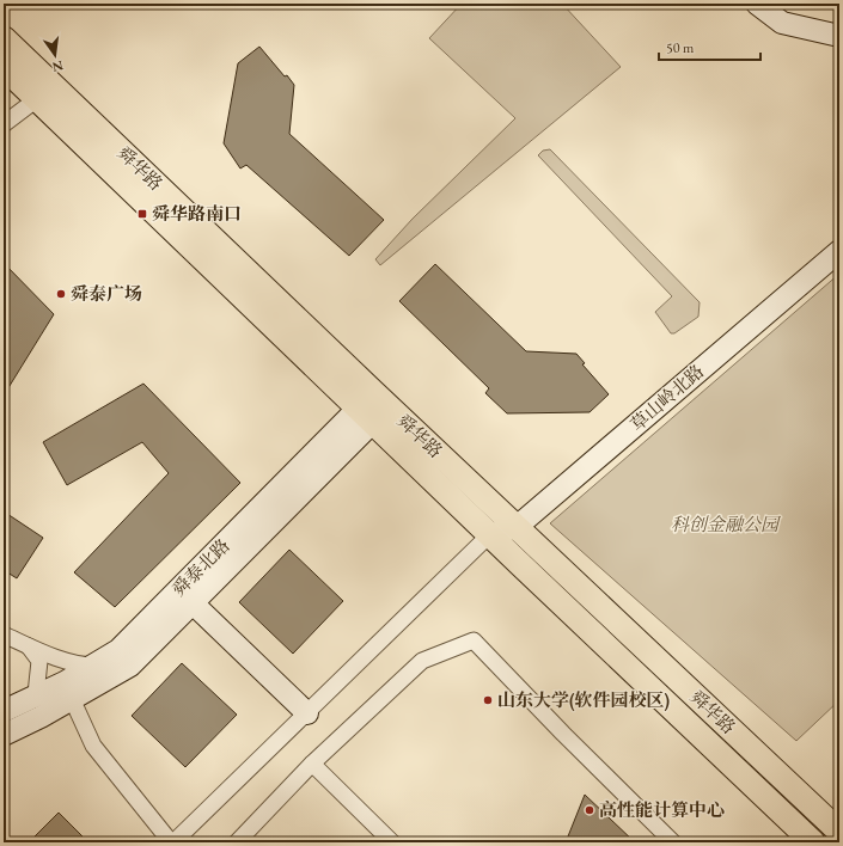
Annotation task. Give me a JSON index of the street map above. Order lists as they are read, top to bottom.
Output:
{
  "streets": {
    "main road": ["舜华路", "草山岭北路", "舜泰北路"]
  },
  "crossings": [
    ["舜华路", "草山岭北路"]
  ],
  "parks": ["科创金融公园"],
  "places": {
    "transit": ["舜华路南口"],
    "other": ["舜泰广场", "山东大学(软件园校区)", "高性能计算中心"]
  },
  "scale_bar": "50 m",
  "north": "bottom"
}
